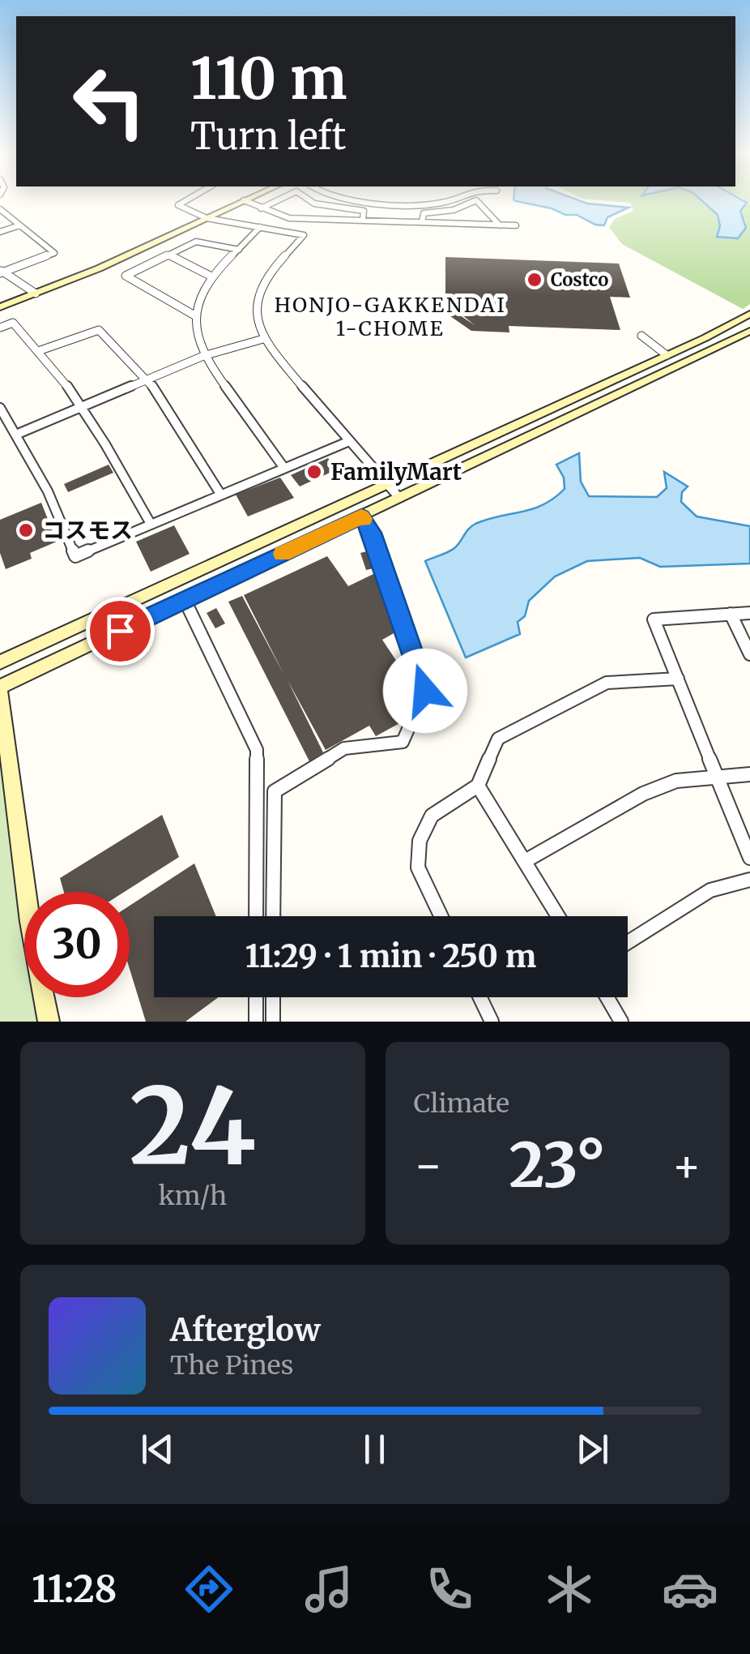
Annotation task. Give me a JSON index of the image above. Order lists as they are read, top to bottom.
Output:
{
  "districts": ["HONJO-GAKKENDAI 1-CHOME"],
  "places": ["Costco", "FamilyMart", "コスモス"],
  "page": {
    "turn": ["110 m", "Turn left"],
    "limit": "30",
    "trip": "11:29 · 1 min · 250 m",
    "tile": [
      ["24", "km/h"],
      "Climate"
    ],
    "heat": ["−", "23°", "+"],
    "song": ["Afterglow", "The Pines"],
    "tabs": "11:28"
  }
}
